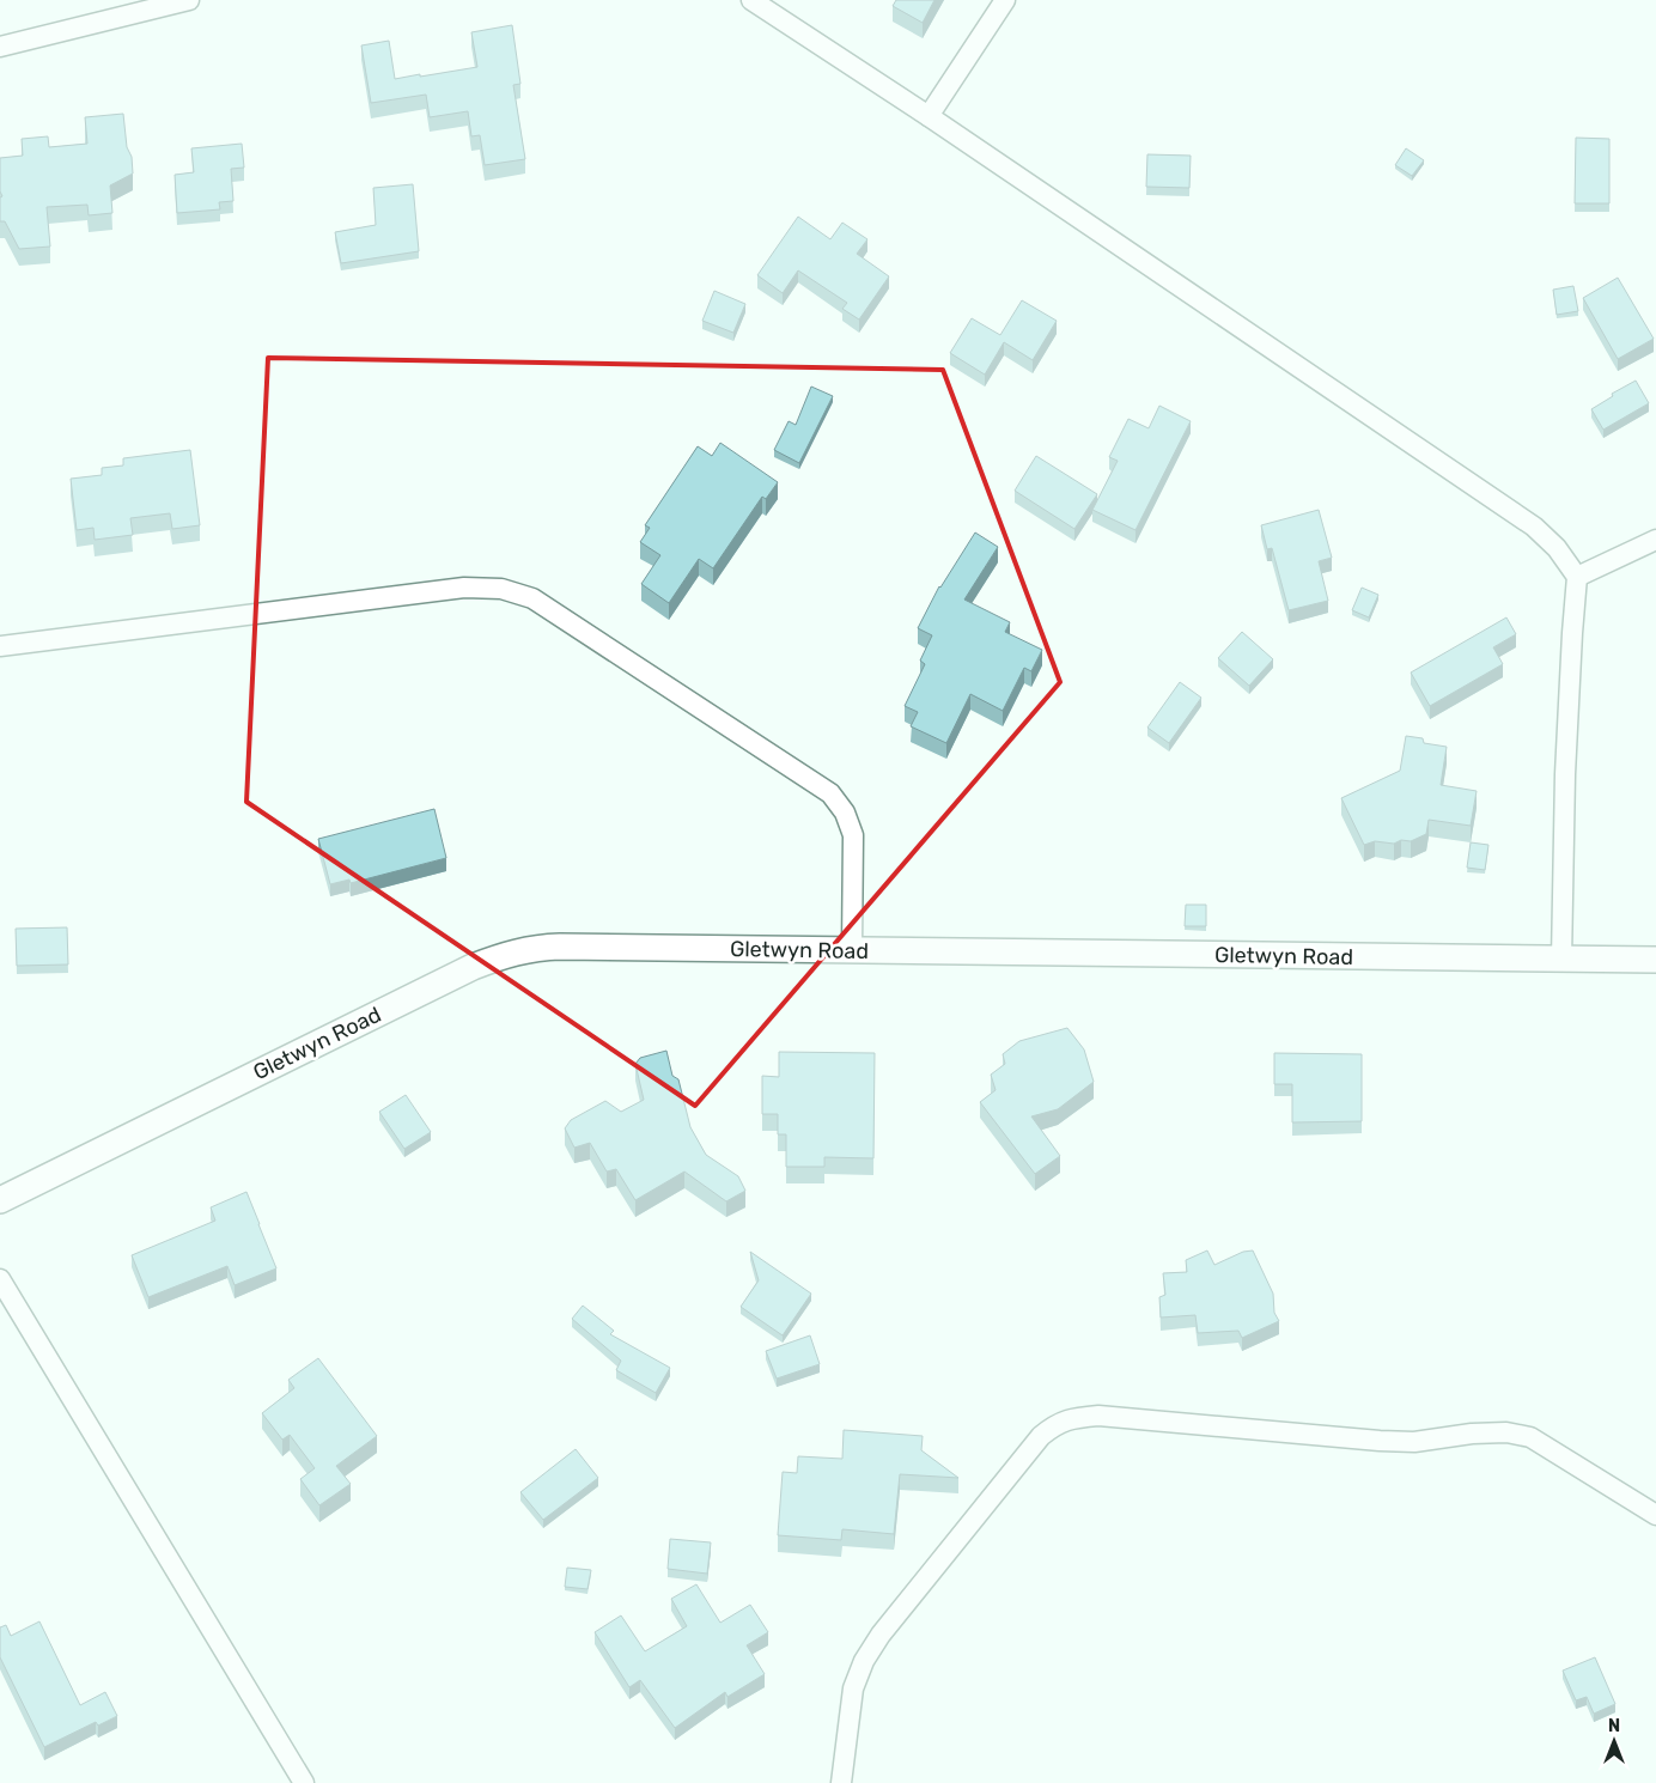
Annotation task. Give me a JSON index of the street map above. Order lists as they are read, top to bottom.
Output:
{
  "streets": {
    "street": ["Gletwyn Road"]
  },
  "north": "top"
}
